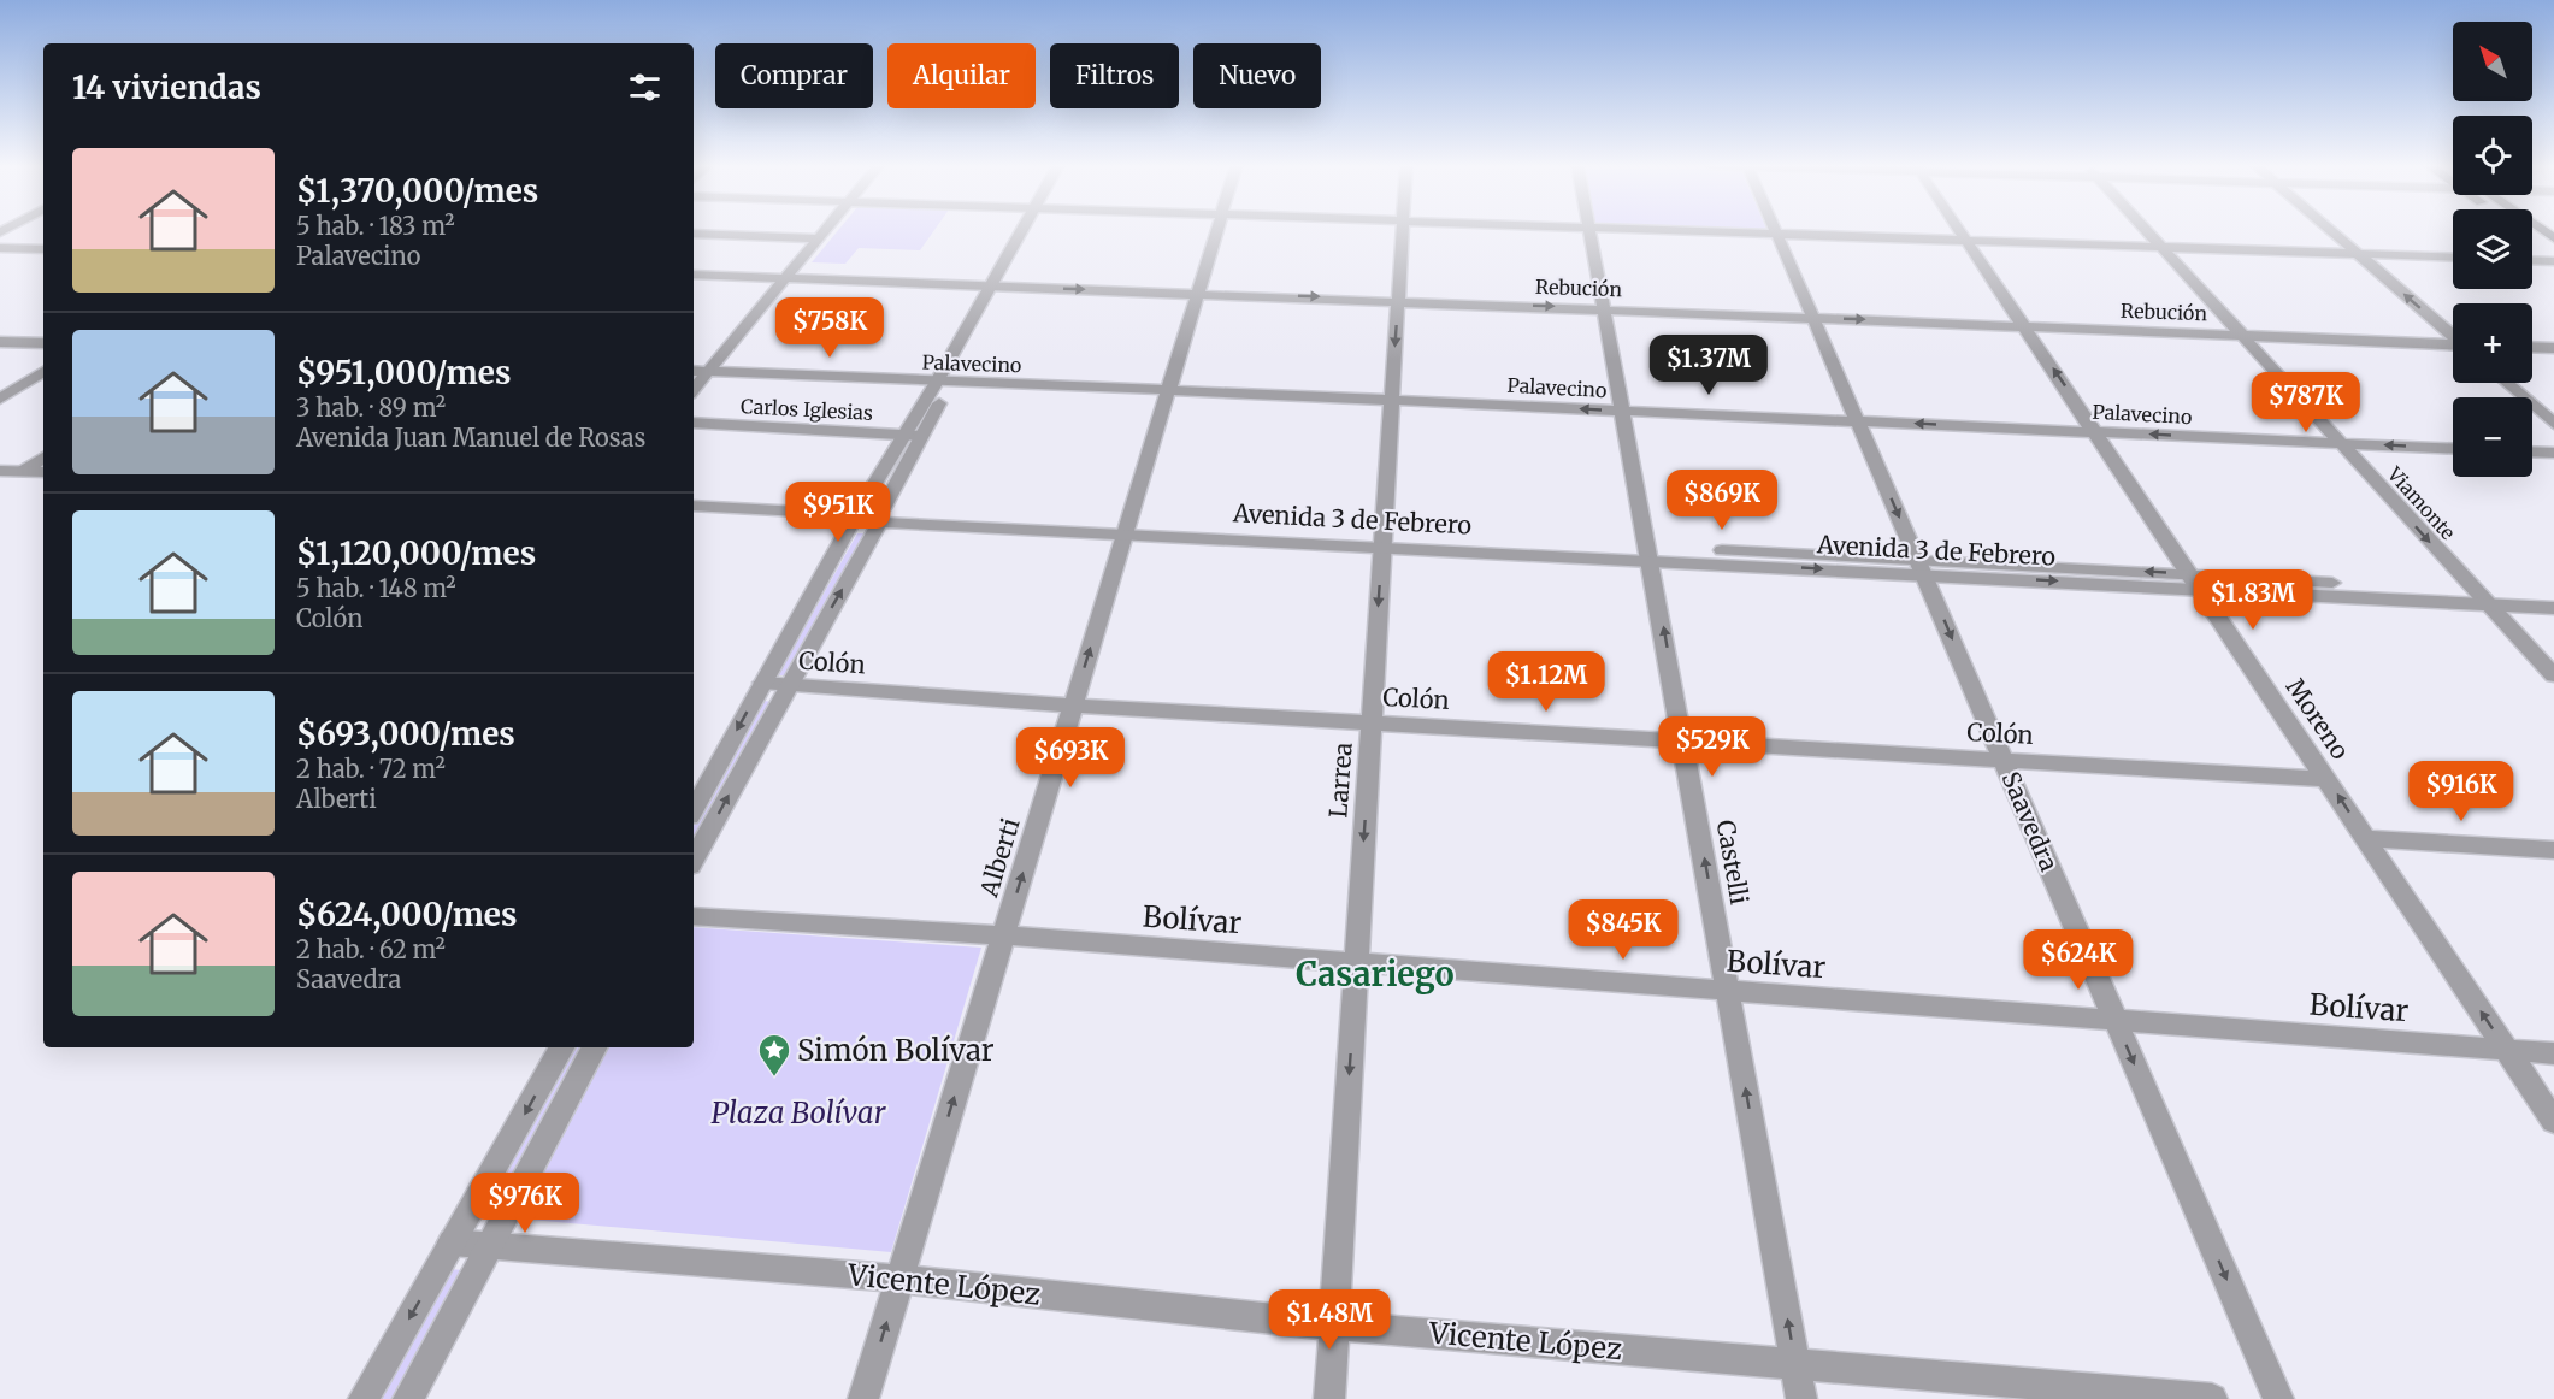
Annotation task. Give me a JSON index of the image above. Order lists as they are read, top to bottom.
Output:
{
  "streets": {
    "street": [
      "Rebución",
      "Palavecino",
      "Carlos Iglesias",
      "Viamonte",
      "Avenida 3 de Febrero",
      "Colón",
      "Moreno",
      "Larrea",
      "Saavedra",
      "Alberti",
      "Castelli",
      "Bolívar",
      "Vicente López"
    ]
  },
  "crossings": [
    ["Rebución", "Viamonte"],
    ["Rebución", "Moreno"],
    ["Rebución", "Larrea"],
    ["Rebución", "Saavedra"],
    ["Rebución", "Alberti"],
    ["Rebución", "Castelli"],
    ["Palavecino", "Viamonte"],
    ["Palavecino", "Moreno"],
    ["Palavecino", "Larrea"],
    ["Palavecino", "Saavedra"],
    ["Palavecino", "Alberti"],
    ["Palavecino", "Castelli"],
    ["Viamonte", "Avenida 3 de Febrero"],
    ["Avenida 3 de Febrero", "Moreno"],
    ["Avenida 3 de Febrero", "Larrea"],
    ["Avenida 3 de Febrero", "Saavedra"],
    ["Avenida 3 de Febrero", "Alberti"],
    ["Avenida 3 de Febrero", "Castelli"],
    ["Colón", "Moreno"],
    ["Colón", "Larrea"],
    ["Colón", "Saavedra"],
    ["Colón", "Alberti"],
    ["Colón", "Castelli"],
    ["Moreno", "Bolívar"],
    ["Larrea", "Bolívar"],
    ["Larrea", "Vicente López"],
    ["Saavedra", "Bolívar"],
    ["Alberti", "Bolívar"],
    ["Alberti", "Vicente López"],
    ["Castelli", "Bolívar"],
    ["Castelli", "Vicente López"]
  ],
  "one_way": [
    "Rebución",
    "Palavecino",
    "Moreno",
    "Larrea",
    "Saavedra",
    "Alberti",
    "Castelli"
  ],
  "districts": ["Casariego"],
  "parks": ["Plaza Bolívar"],
  "places": {
    "place": ["Simón Bolívar"]
  },
  "north": "top left",
  "page": {
    "map_buttons": ["+", "−"],
    "chip": [
      "Comprar",
      "Alquilar",
      "Filtros",
      "Nuevo"
    ],
    "heading": "14 viviendas",
    "list": [
      {
        "name": "$1,370,000/mes",
        "note": "5 hab. · 183 m² · Palavecino"
      },
      {
        "name": "$951,000/mes",
        "note": "3 hab. · 89 m² · Avenida Juan Manuel de Rosas"
      },
      {
        "name": "$1,120,000/mes",
        "note": "5 hab. · 148 m² · Colón"
      },
      {
        "name": "$693,000/mes",
        "note": "2 hab. · 72 m² · Alberti"
      },
      {
        "name": "$624,000/mes",
        "note": "2 hab. · 62 m² · Saavedra"
      }
    ],
    "price": [
      "$758K",
      "$1.37M",
      "$787K",
      "$869K",
      "$951K",
      "$1.83M",
      "$1.12M",
      "$529K",
      "$693K",
      "$916K",
      "$845K",
      "$624K",
      "$976K",
      "$1.48M"
    ]
  }
}
